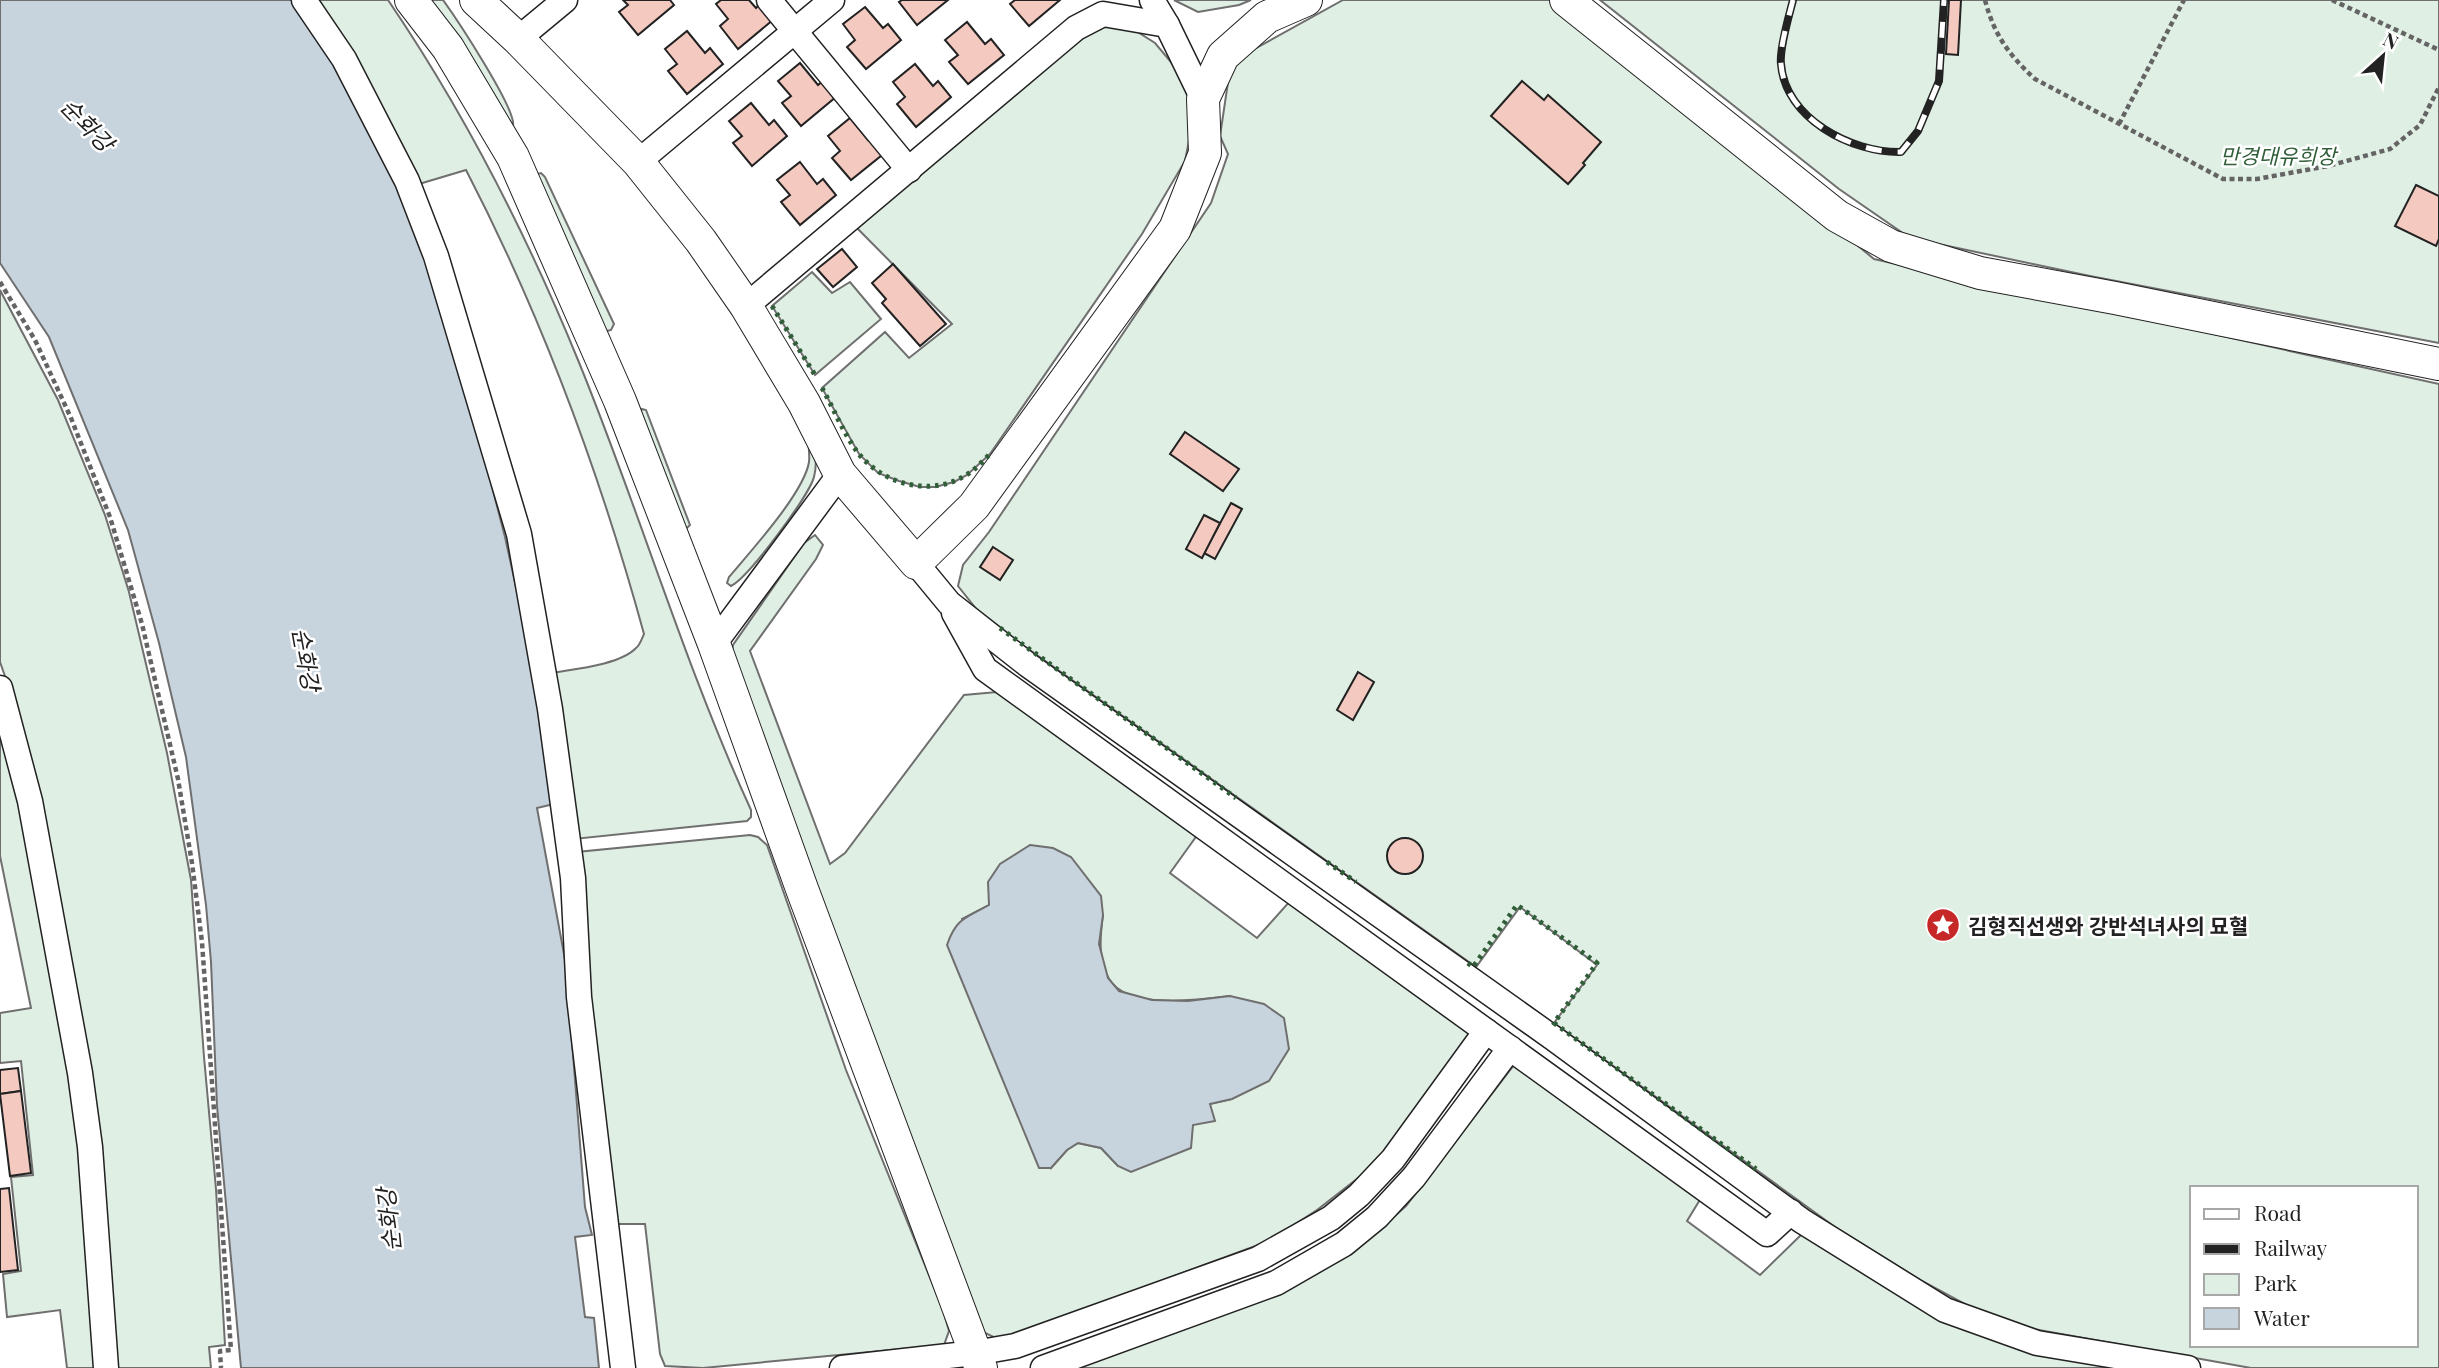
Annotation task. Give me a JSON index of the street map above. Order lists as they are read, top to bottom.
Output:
{
  "water": ["순화강"],
  "parks": ["만경대유희장"],
  "places": {
    "place": ["김형직선생와 강반석녀사의 묘혈"]
  },
  "legend": [
    "Road",
    "Railway",
    "Park",
    "Water"
  ],
  "north": "top right"
}
